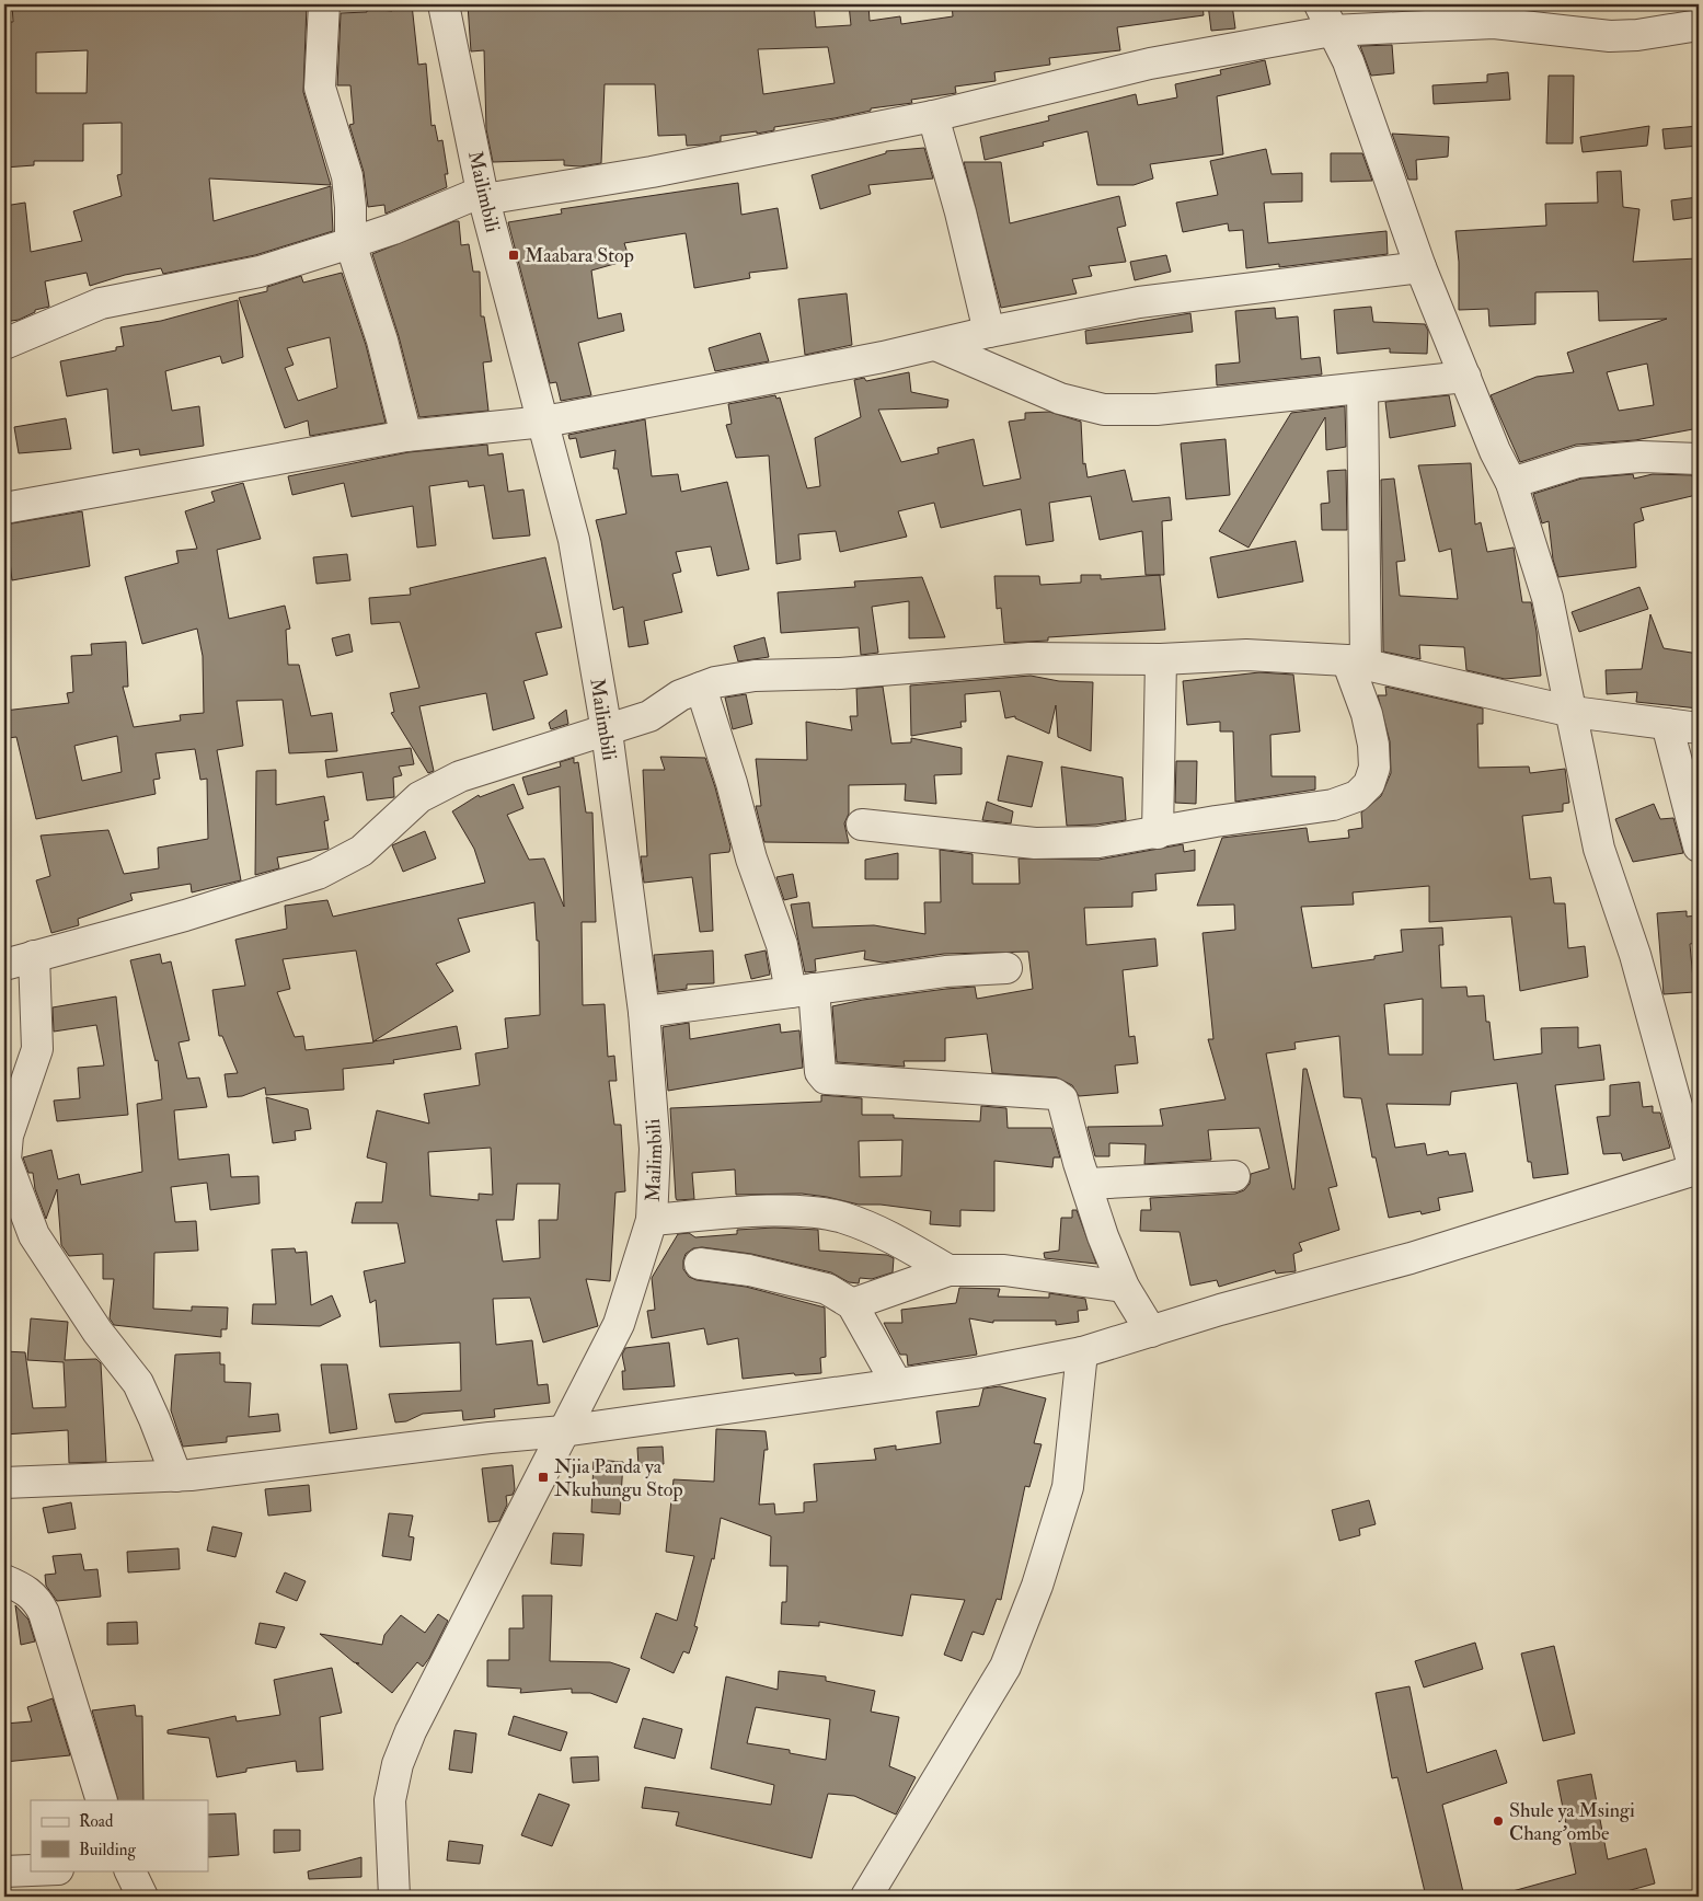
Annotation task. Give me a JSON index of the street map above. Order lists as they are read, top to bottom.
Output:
{
  "streets": {
    "street": ["Mailimbili"]
  },
  "places": {
    "transit": ["Maabara Stop", "Njia Panda ya Nkuhungu Stop"],
    "other": ["Shule ya Msingi Chang'ombe"]
  },
  "legend": ["Road", "Building"]
}
